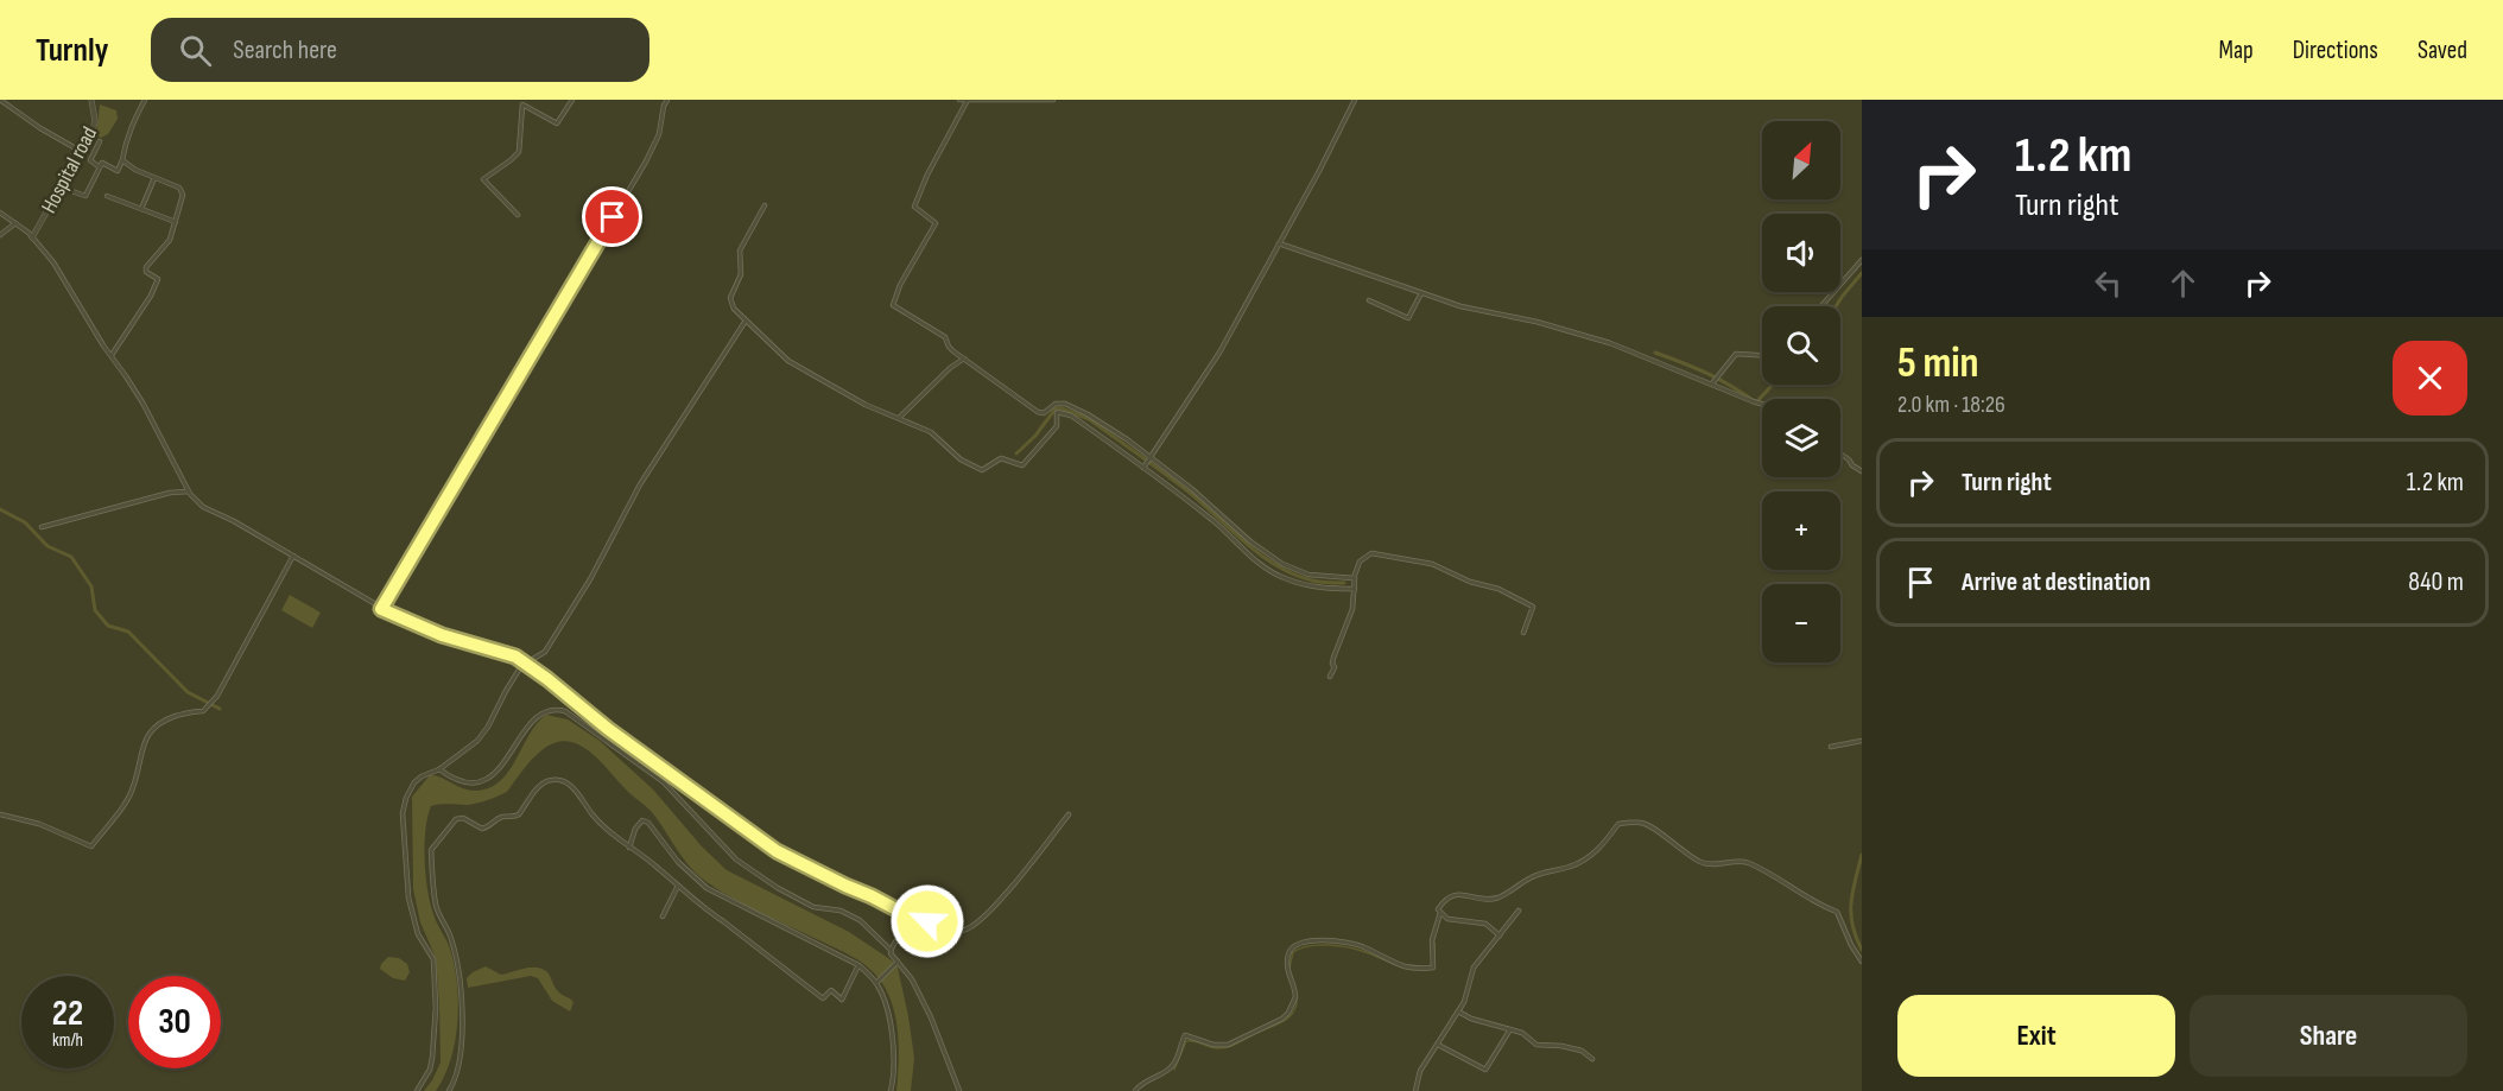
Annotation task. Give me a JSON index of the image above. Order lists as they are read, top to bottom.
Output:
{
  "streets": {
    "street": ["Hospital road"]
  },
  "north": "top right",
  "page": {
    "header": "Turnly",
    "search": "Search here",
    "nav": ["Map", "Directions", "Saved"],
    "turn": ["1.2 km", "Turn right"],
    "map_buttons": ["+", "−"],
    "heading": ["5 min", "2.0 km · 18:26"],
    "list": [
      {
        "name": "Turn right",
        "value": "1.2 km"
      },
      {
        "name": "Arrive at destination",
        "value": "840 m"
      }
    ],
    "speed": "22 km/h",
    "limit": "30",
    "buttons": ["Exit", "Share"]
  }
}
